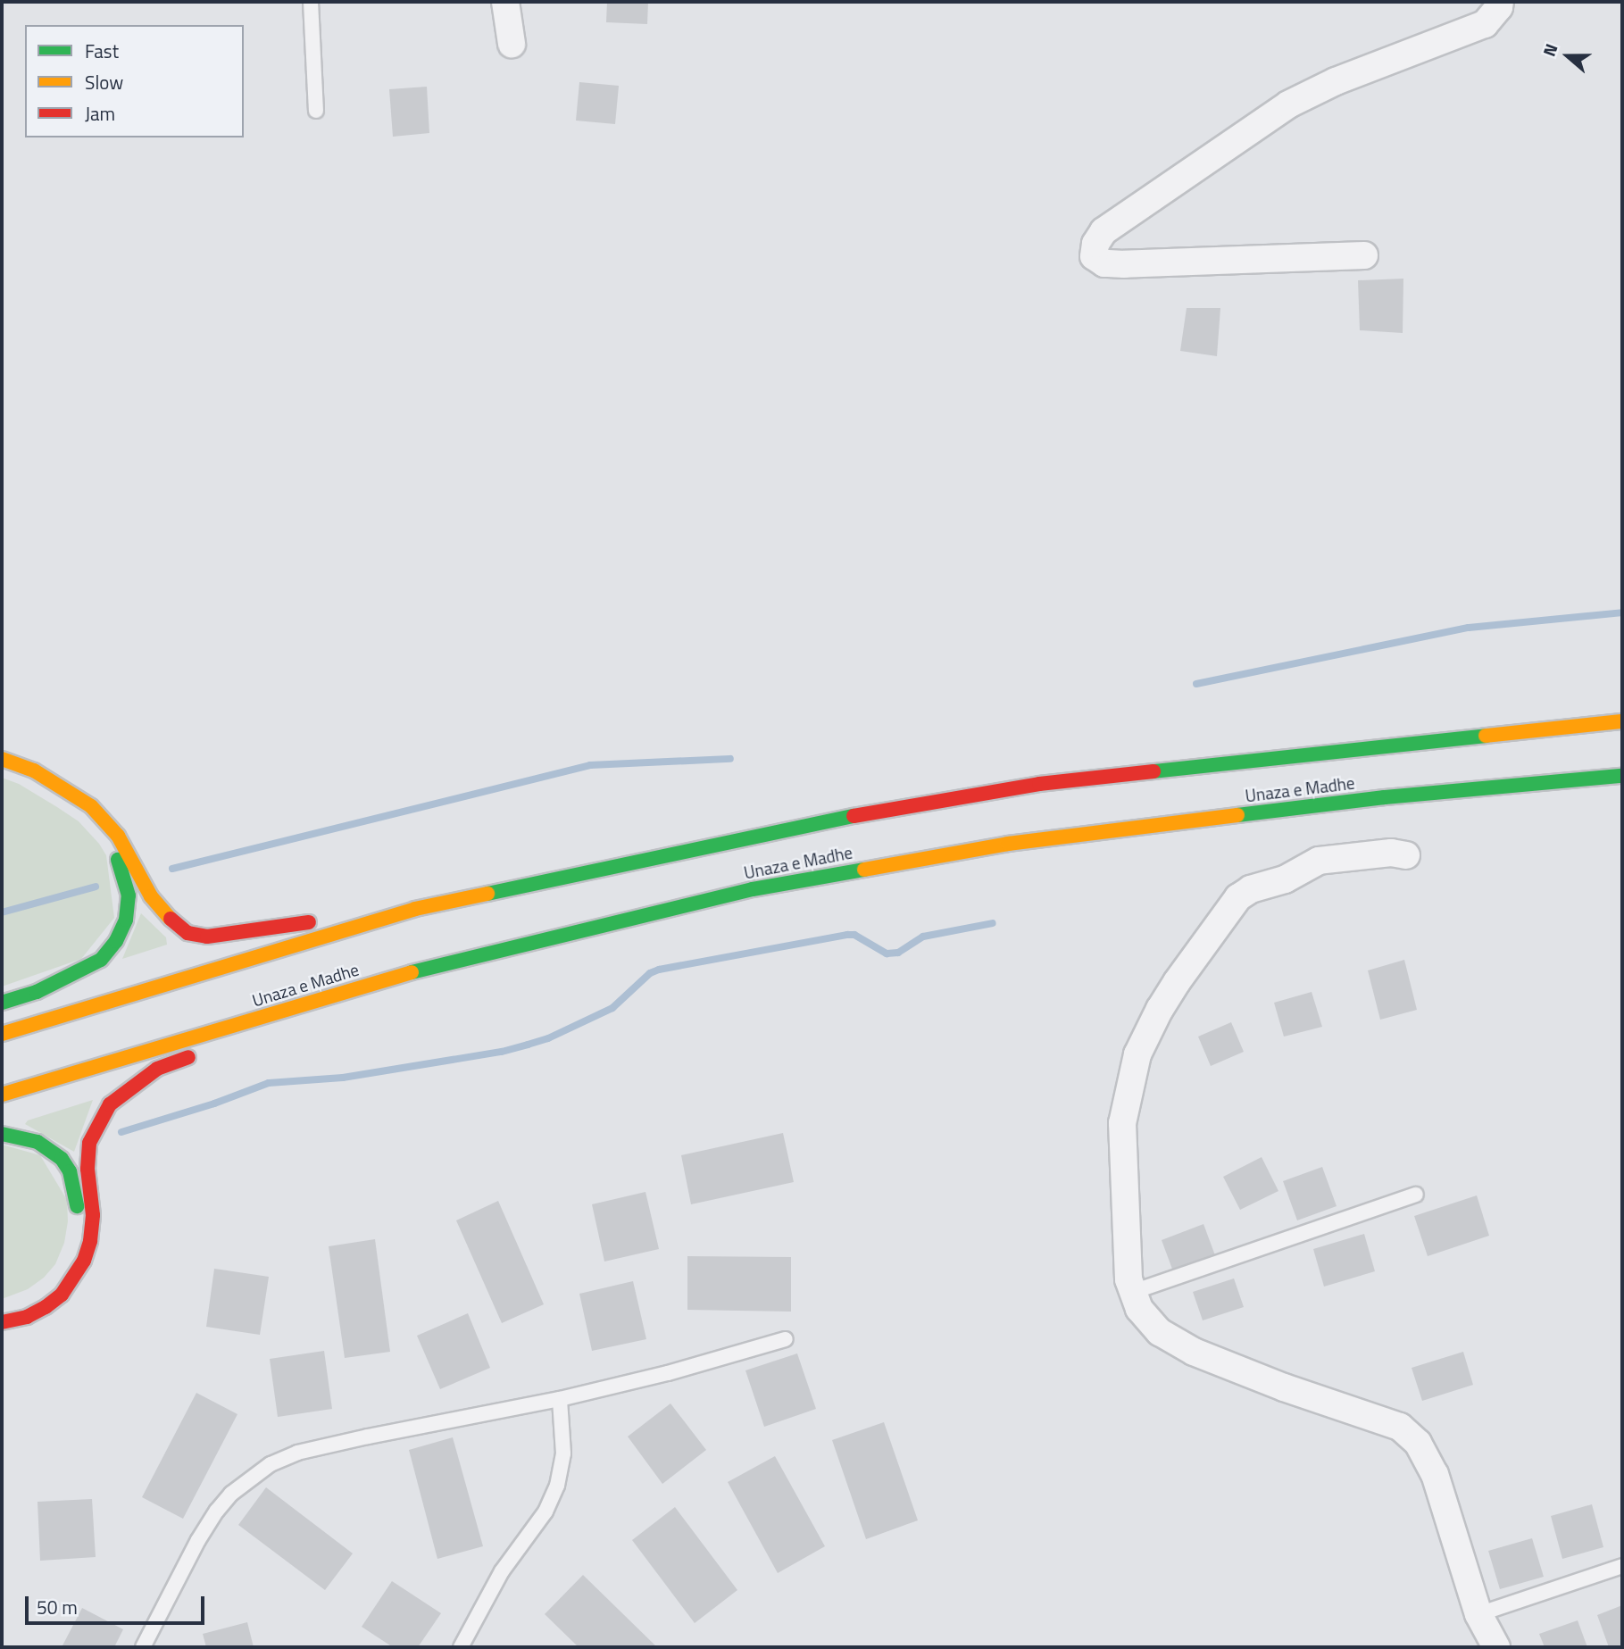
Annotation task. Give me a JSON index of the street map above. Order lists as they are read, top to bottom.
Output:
{
  "streets": {
    "highway": ["Unaza e Madhe"]
  },
  "legend": ["Fast", "Slow", "Jam"],
  "scale_bar": "50 m",
  "north": "left"
}
